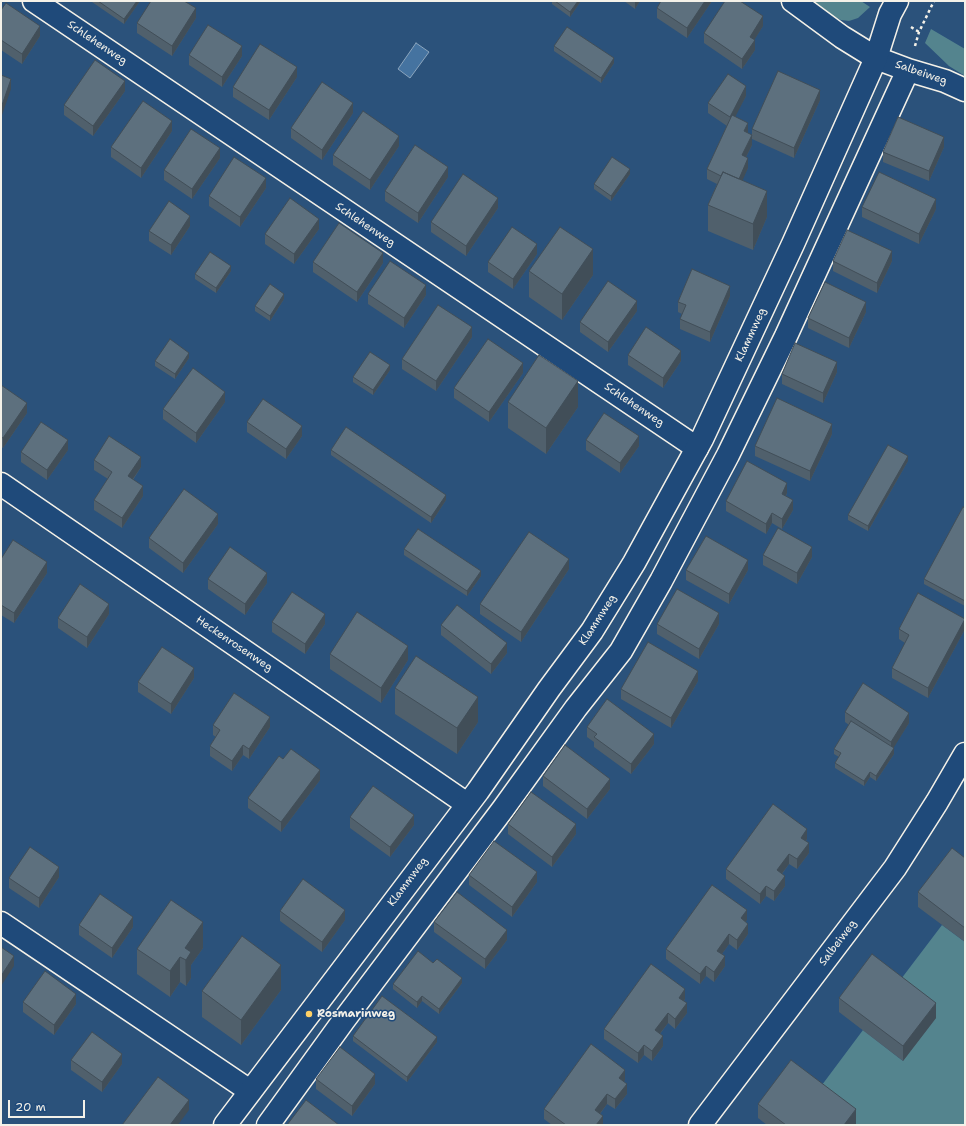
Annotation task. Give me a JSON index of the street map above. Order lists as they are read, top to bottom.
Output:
{
  "streets": {
    "street": [
      "Schlehenweg",
      "Salbeiweg",
      "Klammweg",
      "Heckenrosenweg"
    ]
  },
  "crossings": [
    ["Schlehenweg", "Klammweg"],
    ["Salbeiweg", "Klammweg"],
    ["Klammweg", "Heckenrosenweg"]
  ],
  "places": ["Rosmarinweg"],
  "scale_bar": "20 m"
}
